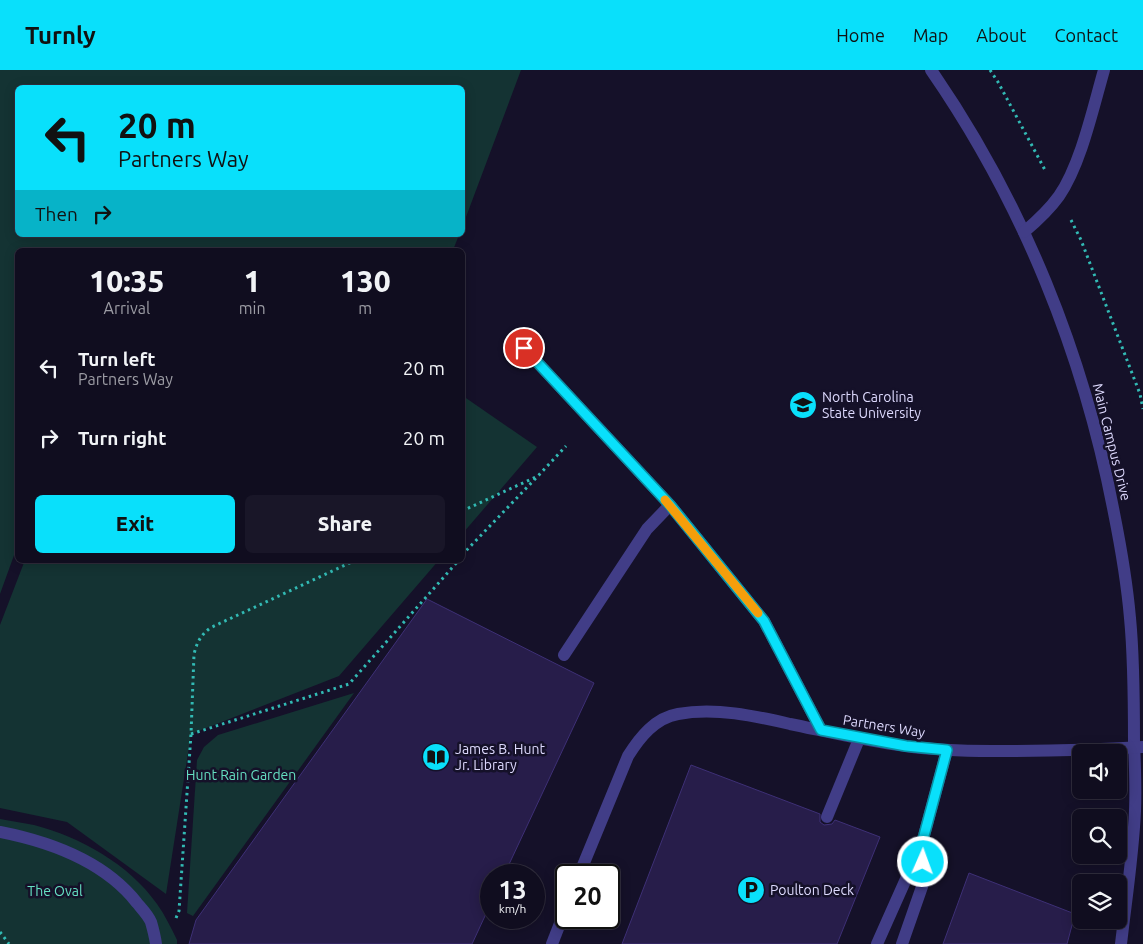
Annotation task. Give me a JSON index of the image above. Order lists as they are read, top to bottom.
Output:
{
  "streets": {
    "street": ["Main Campus Drive", "Partners Way"]
  },
  "crossings": [
    ["Main Campus Drive", "Partners Way"]
  ],
  "parks": ["Hunt Rain Garden", "The Oval"],
  "places": {
    "school or university": ["North Carolina State University"],
    "library": ["James B. Hunt Jr. Library"],
    "parking": ["Poulton Deck"]
  },
  "page": {
    "header": "Turnly",
    "nav": [
      "Home",
      "Map",
      "About",
      "Contact"
    ],
    "turn": ["20 m", "Partners Way"],
    "then": "Then",
    "eta": [
      "10:35",
      "Arrival",
      "1",
      "min",
      "130",
      "m"
    ],
    "list": [
      {
        "name": "Turn left",
        "note": "Partners Way",
        "value": "20 m"
      },
      {
        "name": "Turn right",
        "value": "20 m"
      }
    ],
    "buttons": ["Exit", "Share"],
    "speed": "13 km/h",
    "limit": "20"
  }
}
